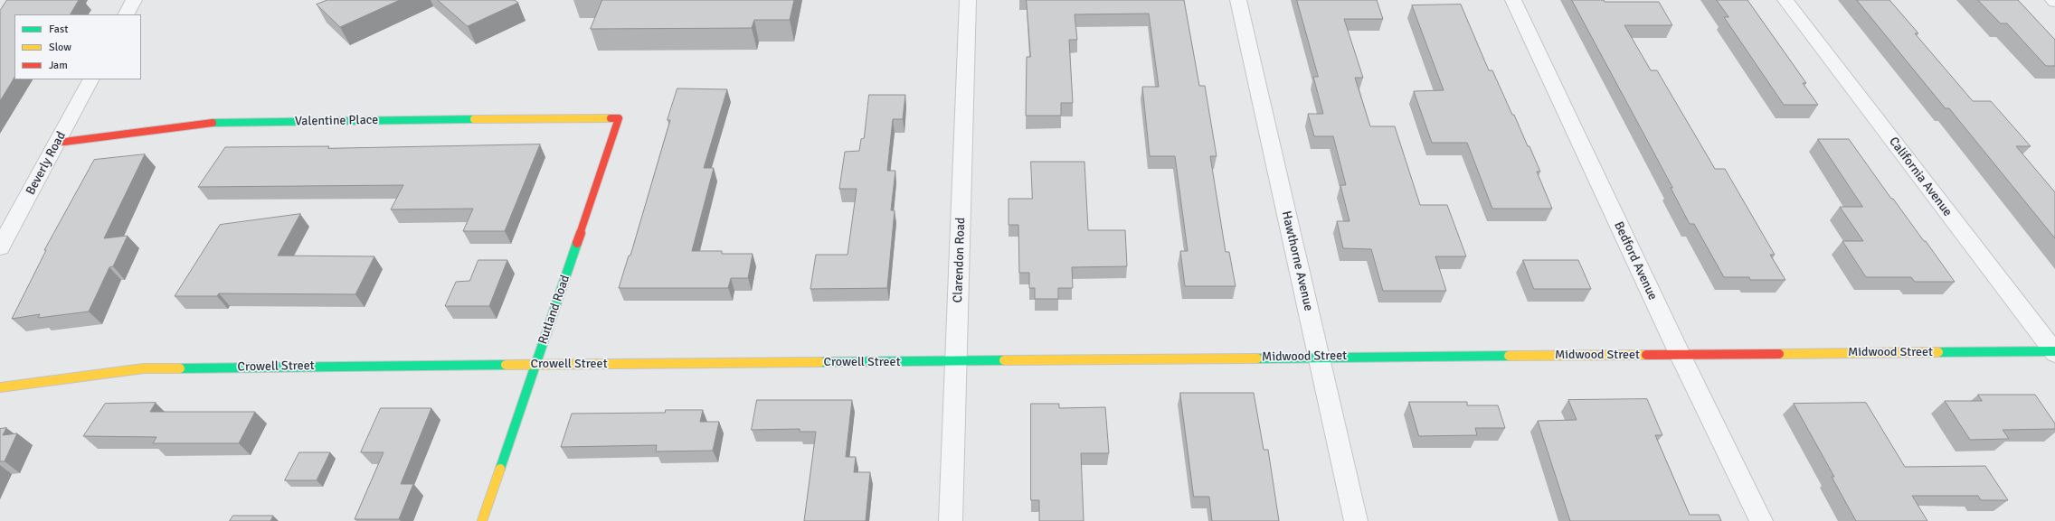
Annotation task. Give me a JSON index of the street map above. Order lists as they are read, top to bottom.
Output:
{
  "streets": {
    "street": [
      "Valentine Place",
      "Beverly Road",
      "California Avenue",
      "Clarendon Road",
      "Hawthorne Avenue",
      "Bedford Avenue",
      "Rutland Road",
      "Midwood Street",
      "Crowell Street"
    ]
  },
  "crossings": [
    ["Valentine Place", "Beverly Road"],
    ["Valentine Place", "Rutland Road"],
    ["California Avenue", "Midwood Street"],
    ["Clarendon Road", "Crowell Street"],
    ["Hawthorne Avenue", "Midwood Street"],
    ["Bedford Avenue", "Midwood Street"],
    ["Rutland Road", "Crowell Street"],
    ["Midwood Street", "Crowell Street"]
  ],
  "legend": ["Fast", "Slow", "Jam"]
}
